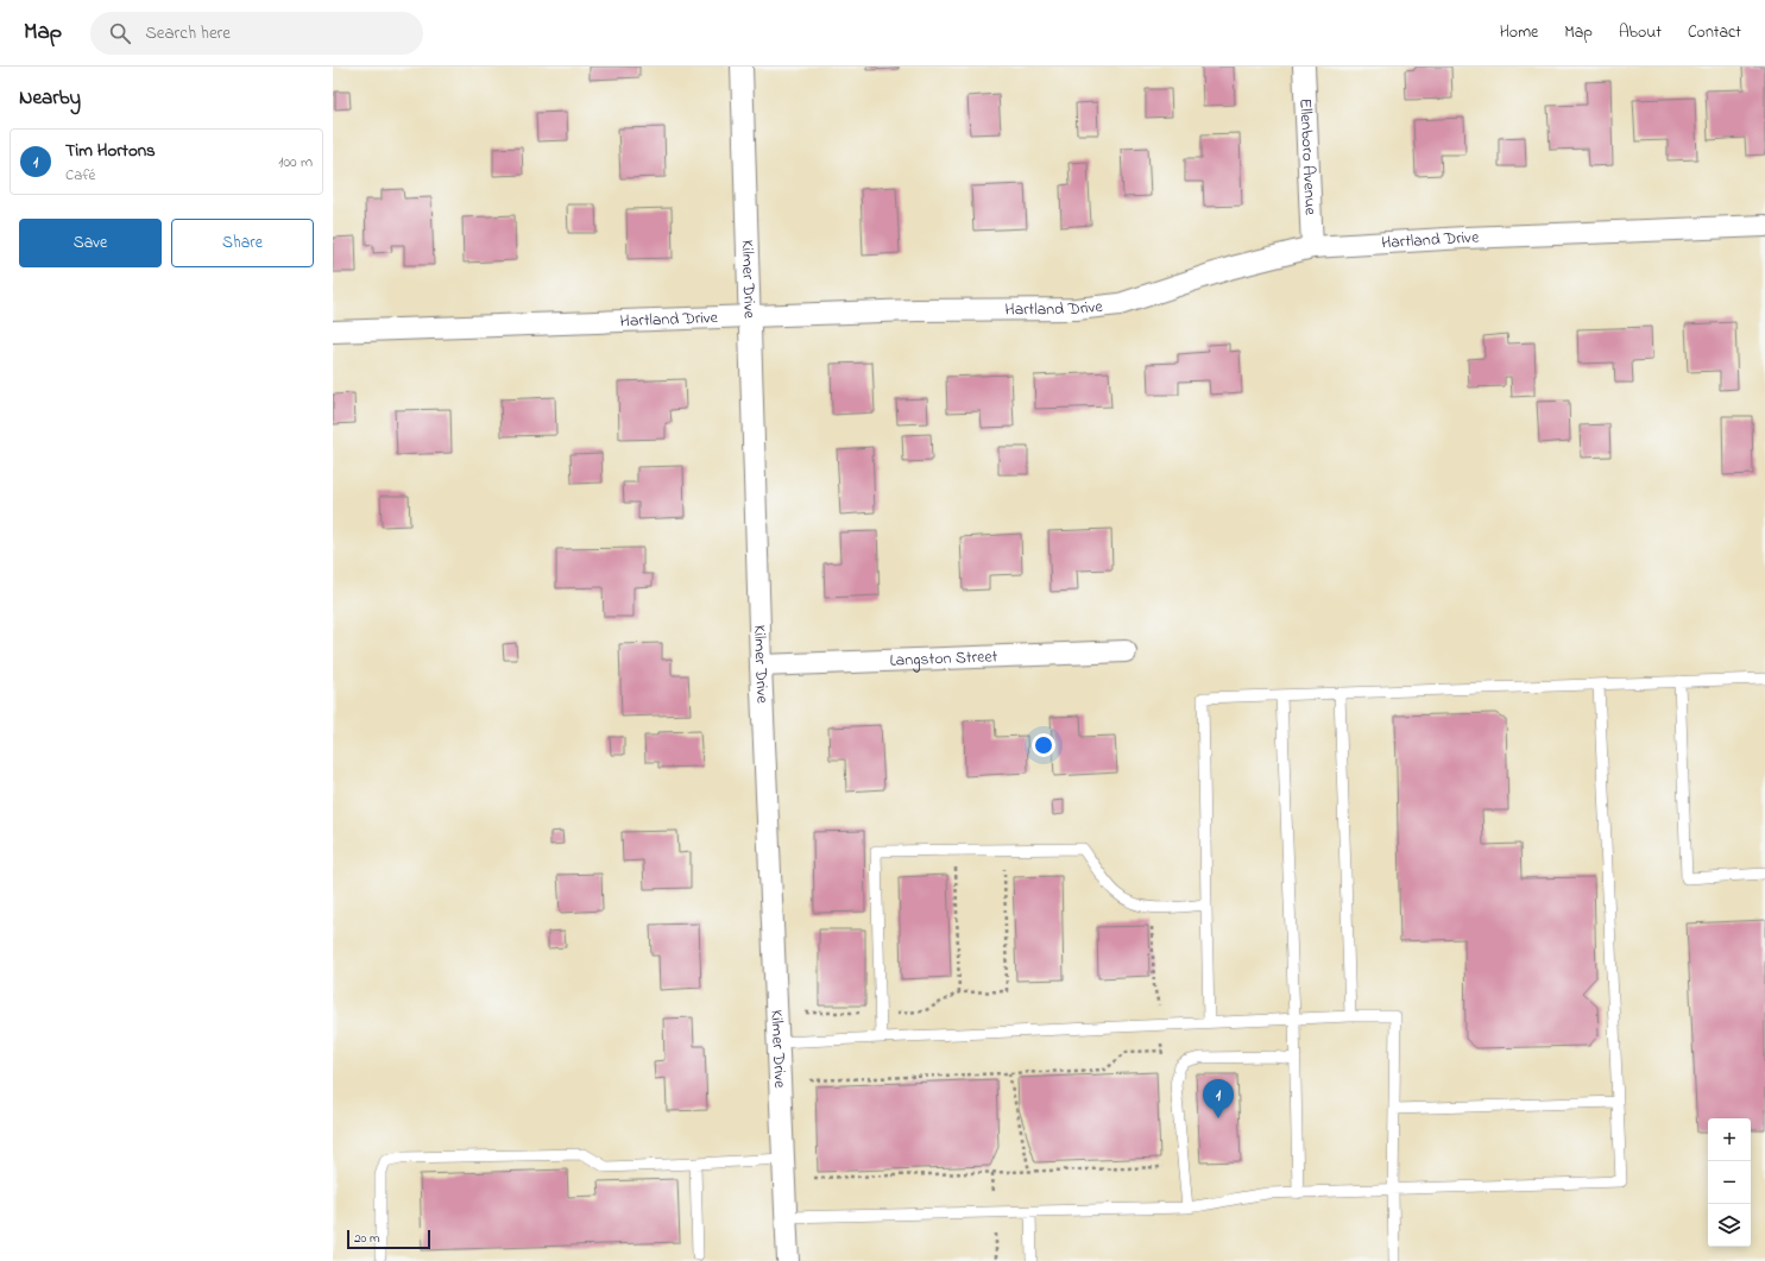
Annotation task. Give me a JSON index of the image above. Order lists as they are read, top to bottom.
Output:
{
  "streets": {
    "street": [
      "Ellenboro Avenue",
      "Hartland Drive",
      "Kilmer Drive",
      "Langston Street"
    ]
  },
  "crossings": [
    ["Ellenboro Avenue", "Hartland Drive"],
    ["Hartland Drive", "Kilmer Drive"],
    ["Kilmer Drive", "Langston Street"]
  ],
  "scale_bar": "20 m",
  "page": {
    "header": "Map",
    "search": "Search here",
    "nav": [
      "Home",
      "Map",
      "About",
      "Contact"
    ],
    "heading": "Nearby",
    "list": [
      {
        "mark": "1",
        "name": "Tim Hortons",
        "note": "Café",
        "value": "100 m"
      }
    ],
    "buttons": ["Save", "Share"],
    "pins": "1",
    "map_buttons": ["+", "−"],
    "scale": "20 m"
  }
}
